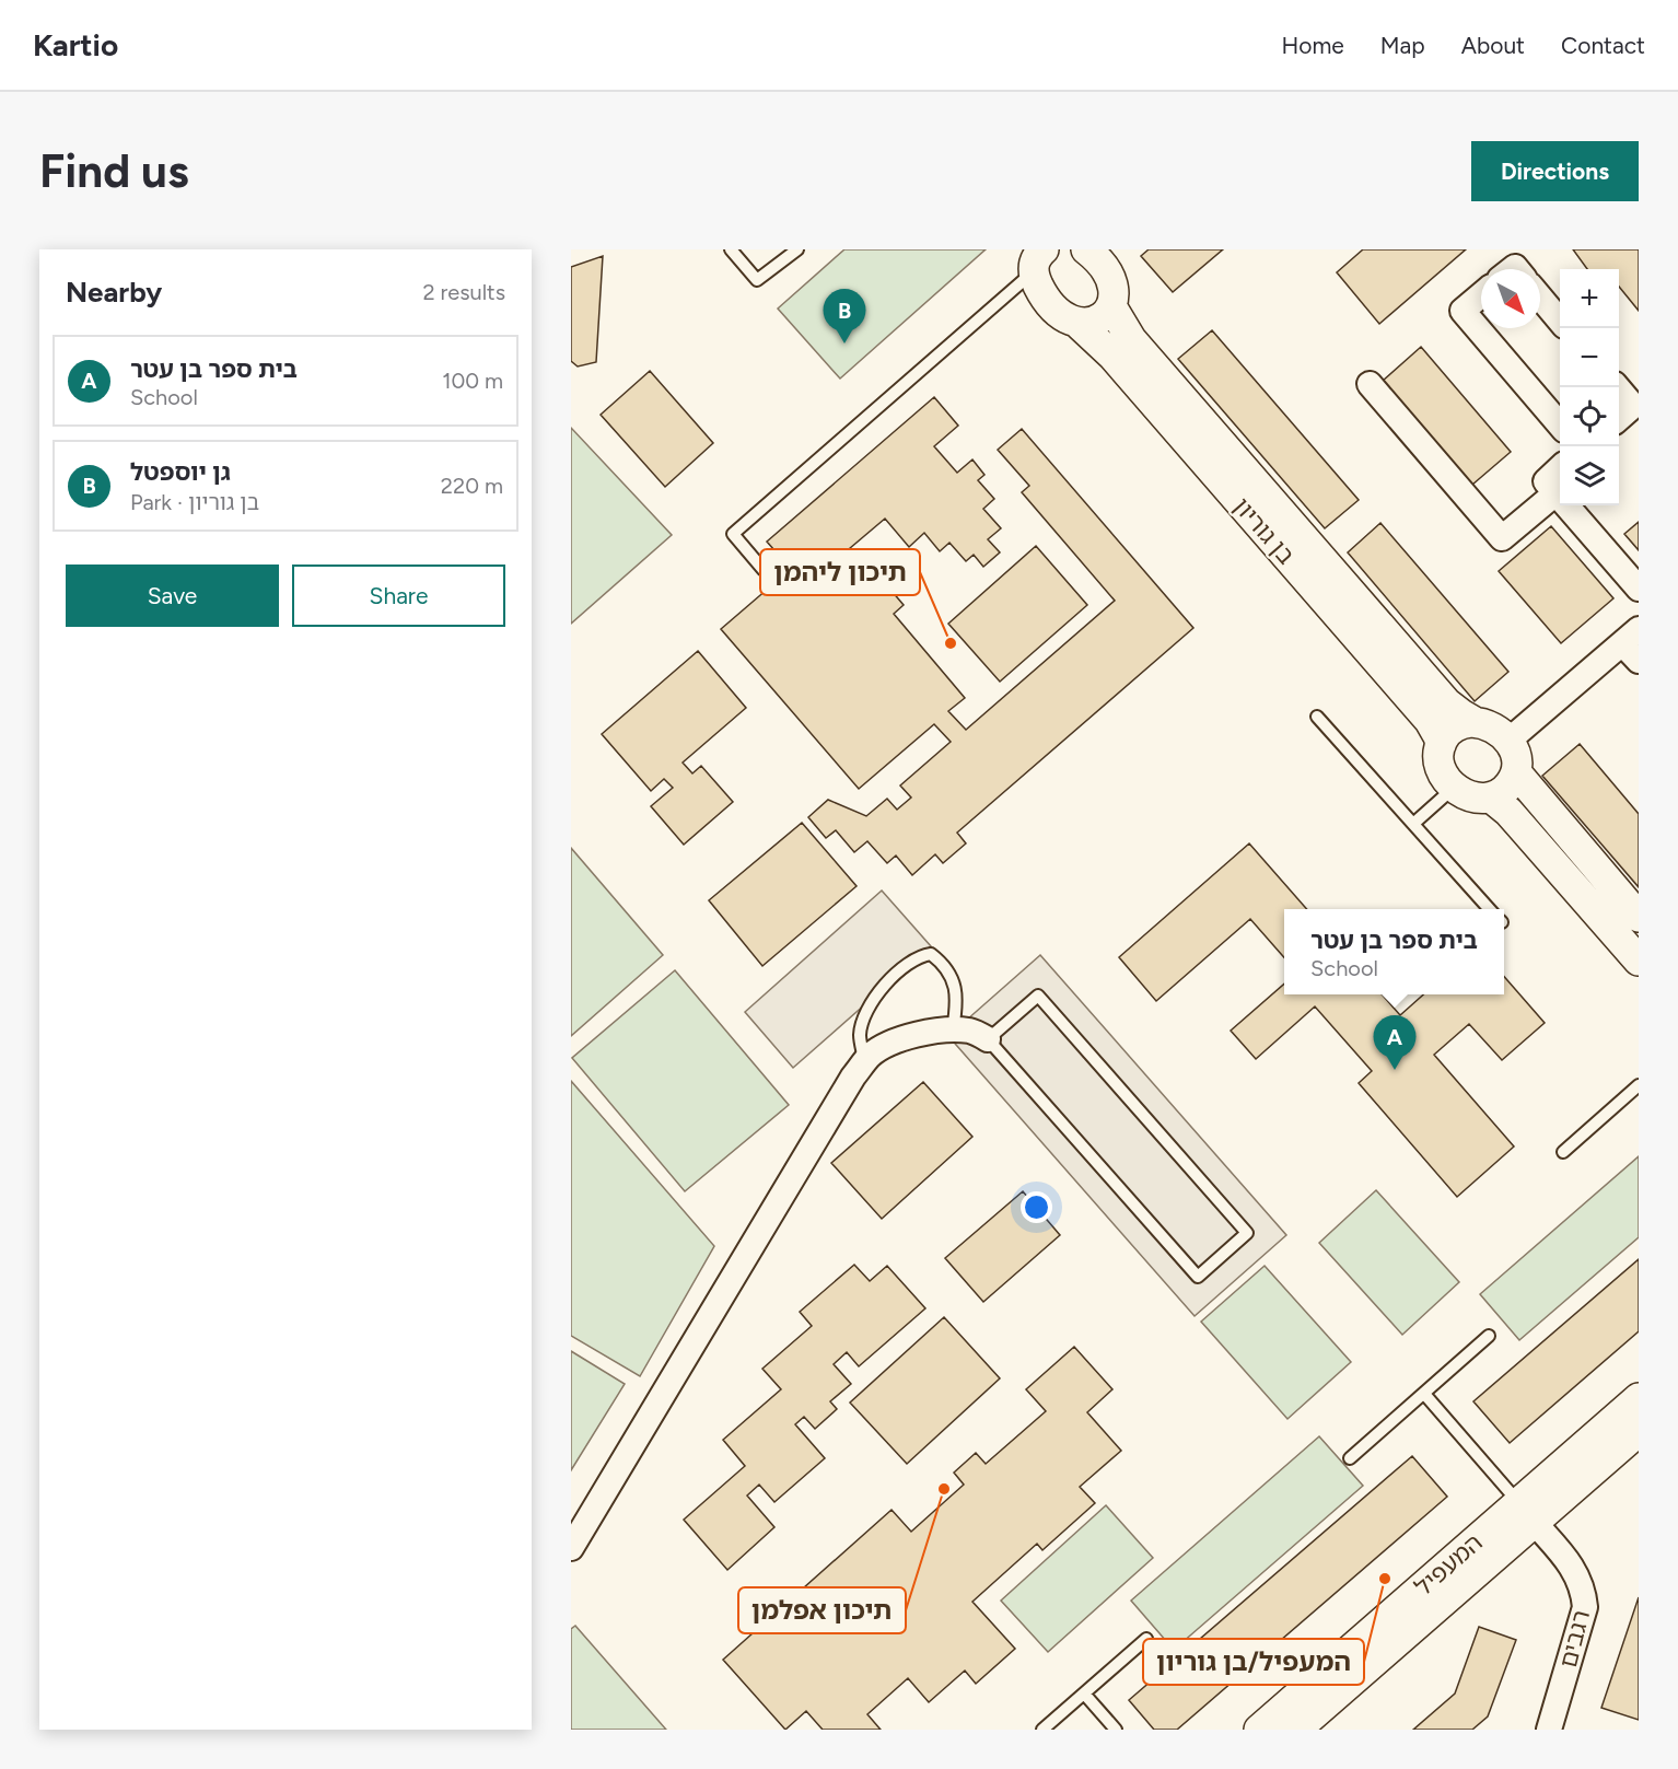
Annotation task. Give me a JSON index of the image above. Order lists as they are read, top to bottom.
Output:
{
  "streets": {
    "street": ["בן גוריון", "המעפיל", "רגבים"]
  },
  "crossings": [
    ["המעפיל", "רגבים"]
  ],
  "places": ["תיכון ליהמן", "תיכון אפלמן", "המעפיל/בן גוריון"],
  "north": "bottom right",
  "page": {
    "header": "Kartio",
    "nav": [
      "Home",
      "Map",
      "About",
      "Contact"
    ],
    "buttons": [
      "Directions",
      ["Save", "Share"]
    ],
    "title": "Find us",
    "heading": ["Nearby", "2 results"],
    "map_buttons": ["+", "−"],
    "pins": ["B", "A"],
    "list": [
      {
        "mark": "A",
        "name": "בית ספר בן עטר",
        "note": "School",
        "value": "100 m"
      },
      {
        "mark": "B",
        "name": "גן יוספטל",
        "note": "Park · בן גוריון",
        "value": "220 m"
      }
    ],
    "popup": ["בית ספר בן עטר", "School"]
  }
}
